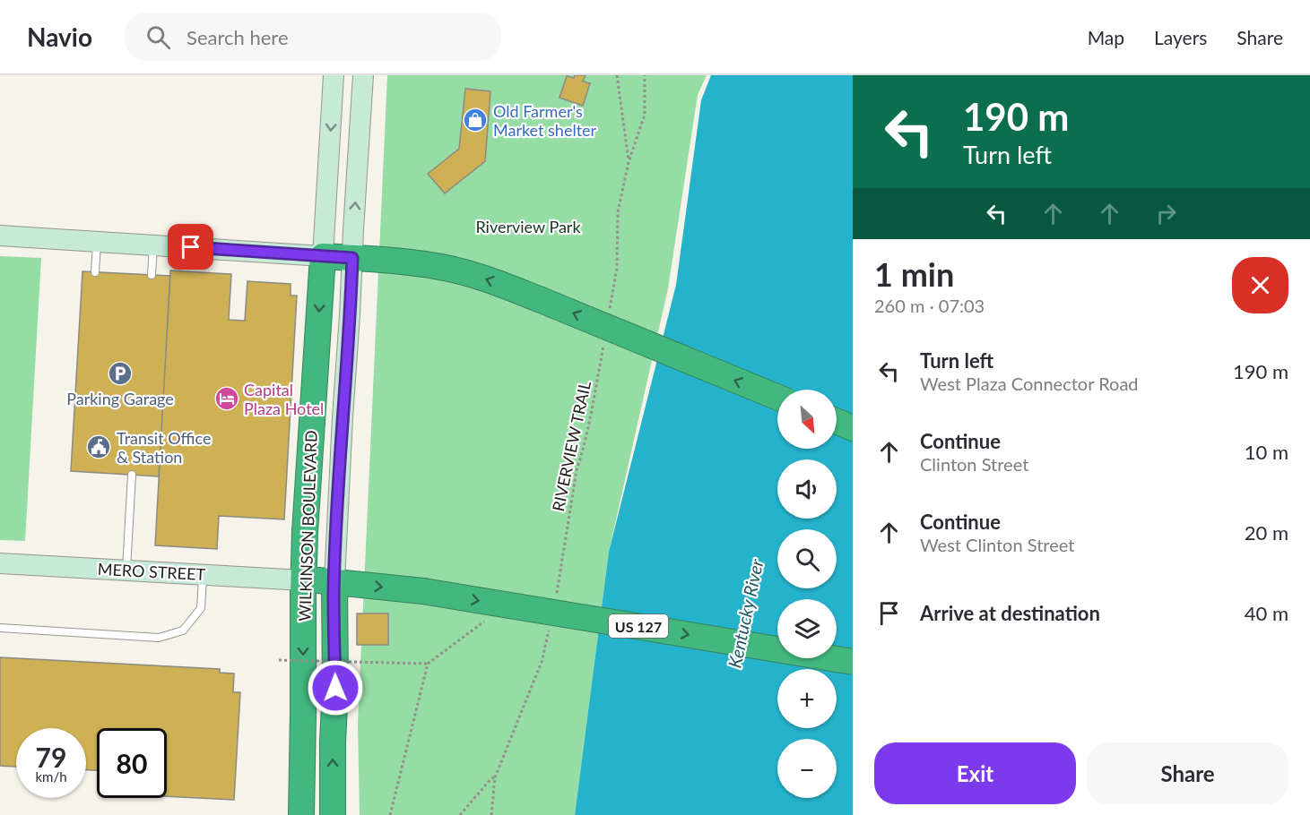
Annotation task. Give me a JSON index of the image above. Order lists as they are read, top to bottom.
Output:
{
  "streets": {
    "highway": ["WILKINSON BOULEVARD", "US 127"],
    "main road": ["MERO STREET"],
    "path": ["RIVERVIEW TRAIL"]
  },
  "crossings": [
    ["WILKINSON BOULEVARD", "MERO STREET"],
    ["WILKINSON BOULEVARD", "US 127"]
  ],
  "water": ["Kentucky River"],
  "parks": ["Riverview Park"],
  "places": {
    "shop": ["Old Farmer's Market shelter"],
    "parking": ["Parking Garage"],
    "hotel": ["Capital Plaza Hotel"],
    "public building": ["Transit Office & Station"]
  },
  "north": "bottom right",
  "page": {
    "header": "Navio",
    "search": "Search here",
    "nav": ["Map", "Layers", "Share"],
    "turn": ["190 m", "Turn left"],
    "heading": ["1 min", "260 m · 07:03"],
    "list": [
      {
        "name": "Turn left",
        "note": "West Plaza Connector Road",
        "value": "190 m"
      },
      {
        "name": "Continue",
        "note": "Clinton Street",
        "value": "10 m"
      },
      {
        "name": "Continue",
        "note": "West Clinton Street",
        "value": "20 m"
      },
      {
        "name": "Arrive at destination",
        "value": "40 m"
      }
    ],
    "map_buttons": ["+", "−"],
    "speed": "79 km/h",
    "limit": "80",
    "buttons": ["Exit", "Share"]
  }
}
